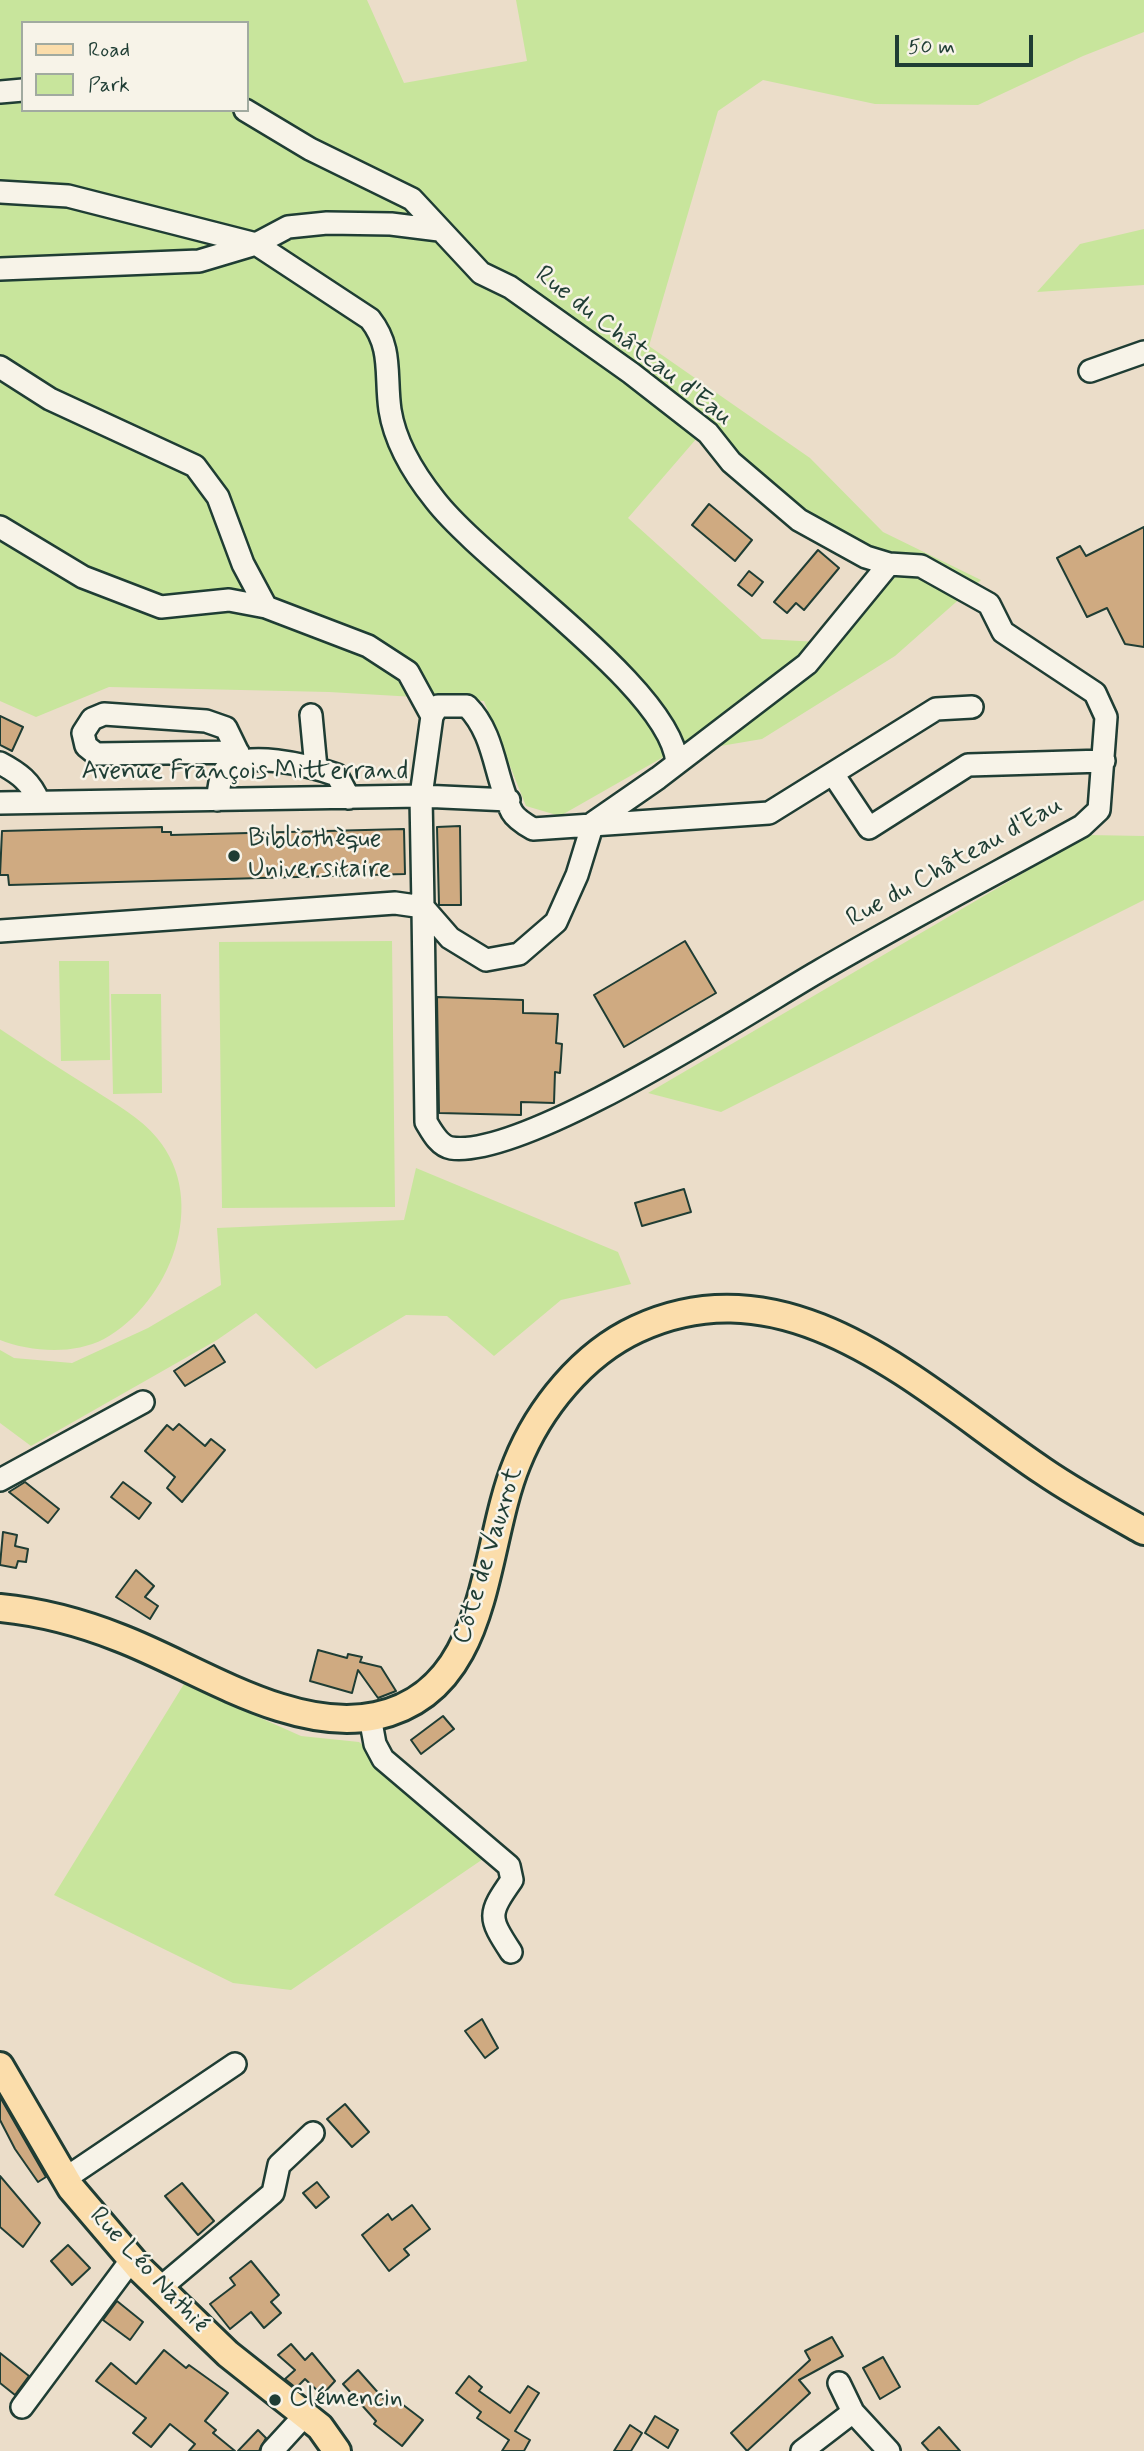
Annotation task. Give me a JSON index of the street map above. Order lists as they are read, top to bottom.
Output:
{
  "streets": {
    "main road": ["Côte de Vauxrot", "Rue Léo Nathié"],
    "street": ["Rue du Château d'Eau", "Avenue François Mitterrand"]
  },
  "crossings": [
    ["Rue du Château d'Eau", "Avenue François Mitterrand"]
  ],
  "places": ["Bibliothèque Universitaire", "Clémencin"],
  "legend": ["Road", "Park"],
  "scale_bar": "50 m"
}
